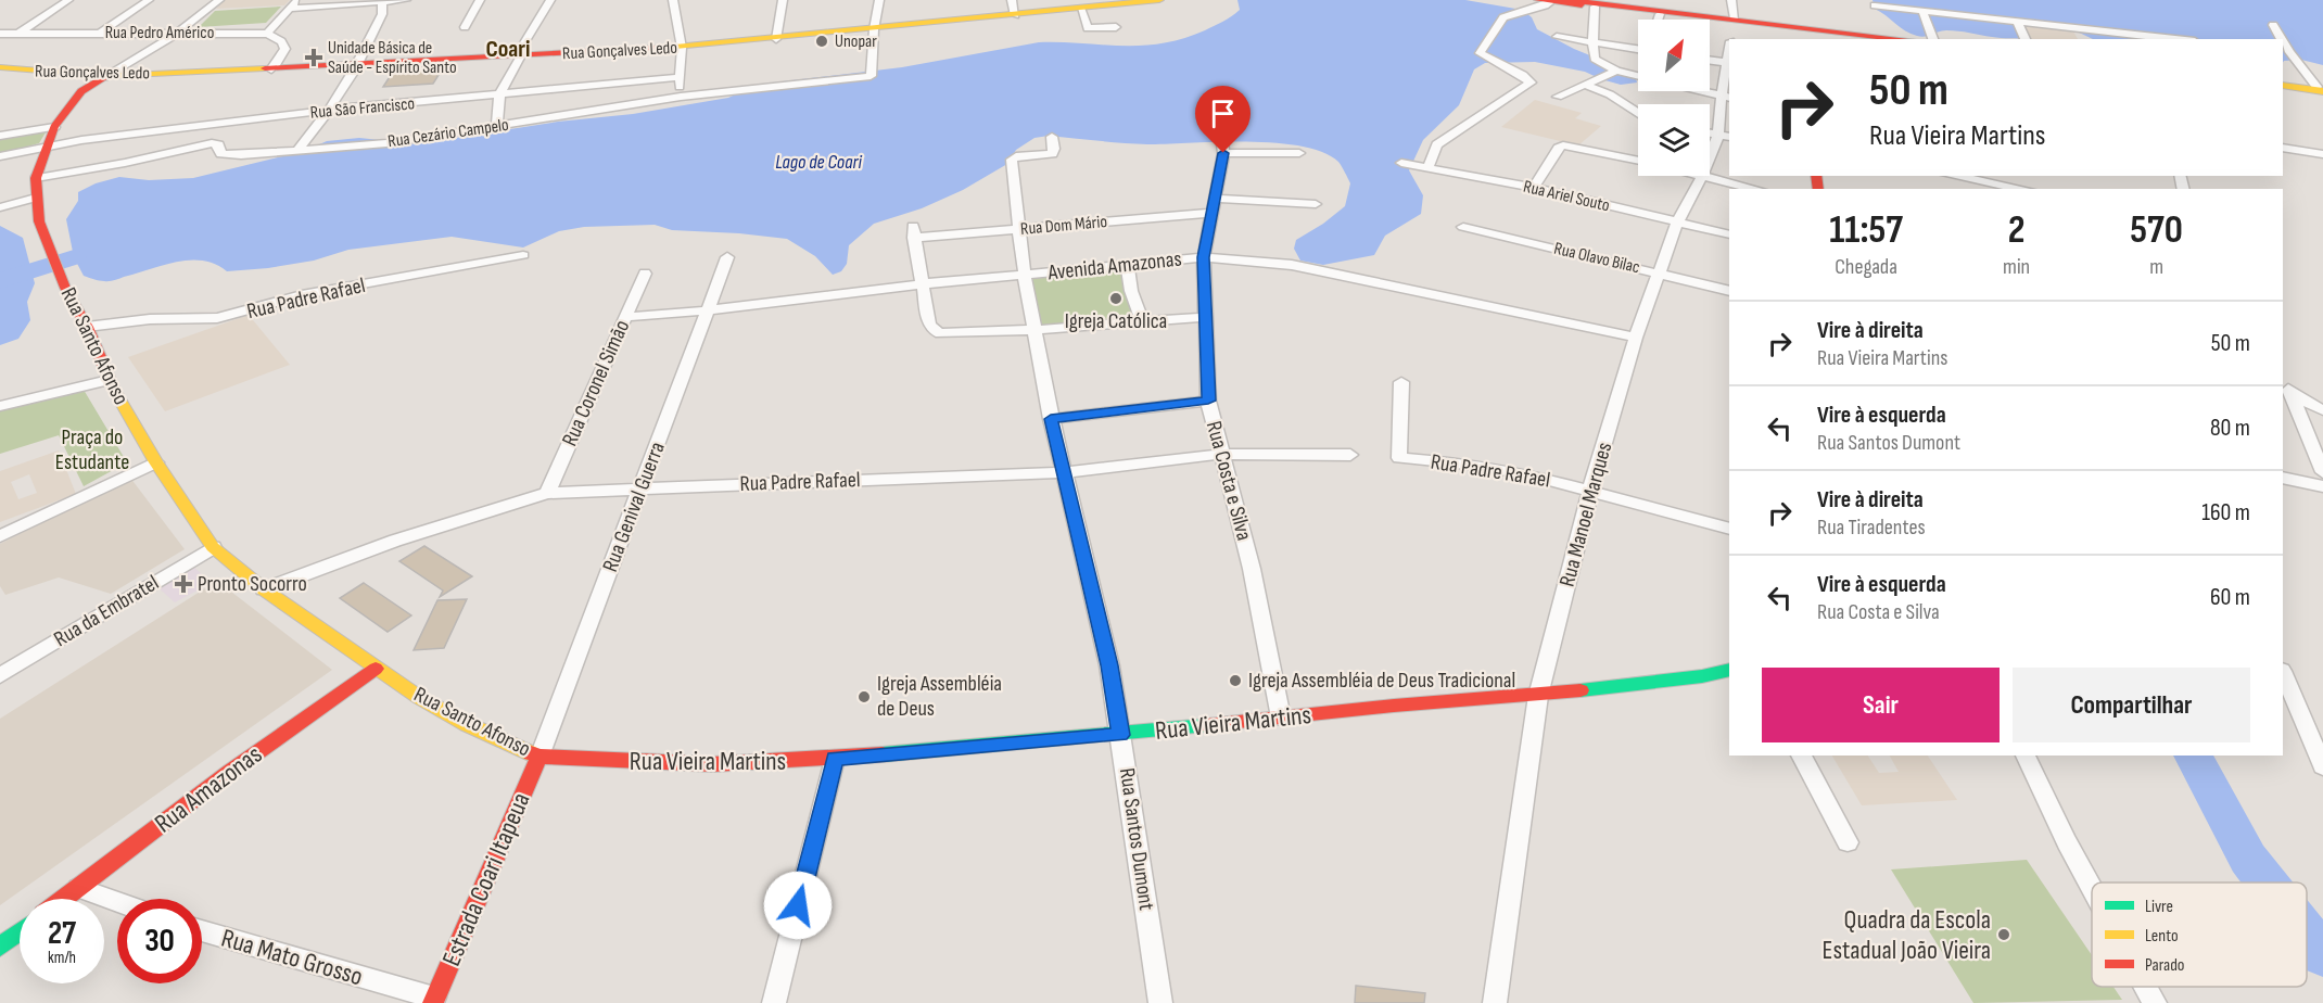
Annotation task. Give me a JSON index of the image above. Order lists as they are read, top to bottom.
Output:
{
  "streets": {
    "main road": [
      "Rua Gonçalves Ledo",
      "Rua Santo Afonso",
      "Rua Vieira Martins",
      "Rua Amazonas",
      "Estrada Coari Itapeua"
    ],
    "street": [
      "Rua Pedro Américo",
      "Rua São Francisco",
      "Rua Cezário Campelo",
      "Rua Ariel Souto",
      "Rua Dom Mário",
      "Rua Olavo Bilac",
      "Avenida Amazonas",
      "Rua Padre Rafael",
      "Rua Coronel Simão",
      "Rua Costa e Silva",
      "Rua Genival Guerra",
      "Rua Manoel Marques",
      "Rua da Embratel",
      "Rua Santos Dumont",
      "Rua Mato Grosso"
    ]
  },
  "crossings": [
    ["Rua Gonçalves Ledo", "Rua Cezário Campelo"],
    ["Rua Gonçalves Ledo", "Rua Santo Afonso"],
    ["Rua São Francisco", "Rua Santo Afonso"],
    ["Rua Cezário Campelo", "Rua Santo Afonso"],
    ["Rua Ariel Souto", "Rua Manoel Marques"],
    ["Rua Dom Mário", "Avenida Amazonas"],
    ["Rua Dom Mário", "Rua Costa e Silva"],
    ["Rua Dom Mário", "Rua Santos Dumont"],
    ["Rua Olavo Bilac", "Rua Manoel Marques"],
    ["Avenida Amazonas", "Rua Coronel Simão"],
    ["Avenida Amazonas", "Rua Costa e Silva"],
    ["Avenida Amazonas", "Rua Genival Guerra"],
    ["Avenida Amazonas", "Rua Manoel Marques"],
    ["Avenida Amazonas", "Rua Santos Dumont"],
    ["Rua Padre Rafael", "Rua Santo Afonso"],
    ["Rua Padre Rafael", "Rua Coronel Simão"],
    ["Rua Padre Rafael", "Rua Costa e Silva"],
    ["Rua Padre Rafael", "Rua Genival Guerra"],
    ["Rua Padre Rafael", "Rua Manoel Marques"],
    ["Rua Padre Rafael", "Rua Santos Dumont"],
    ["Rua Santo Afonso", "Rua Genival Guerra"],
    ["Rua Santo Afonso", "Rua da Embratel"],
    ["Rua Santo Afonso", "Rua Vieira Martins"],
    ["Rua Santo Afonso", "Rua Amazonas"],
    ["Rua Santo Afonso", "Estrada Coari Itapeua"],
    ["Rua Costa e Silva", "Rua Vieira Martins"],
    ["Rua Genival Guerra", "Rua Vieira Martins"],
    ["Rua Genival Guerra", "Estrada Coari Itapeua"],
    ["Rua Manoel Marques", "Rua Vieira Martins"],
    ["Rua Vieira Martins", "Rua Santos Dumont"],
    ["Rua Vieira Martins", "Estrada Coari Itapeua"],
    ["Estrada Coari Itapeua", "Rua Mato Grosso"]
  ],
  "districts": ["Coari"],
  "water": ["Lago de Coari"],
  "parks": ["Praça do Estudante"],
  "places": {
    "other": [
      "Unopar",
      "Igreja Católica",
      "Igreja Assembléia de Deus Tradicional",
      "Igreja Assembléia de Deus",
      "Quadra da Escola Estadual João Vieira"
    ],
    "health": ["Unidade Básica de Saúde - Espírito Santo", "Pronto Socorro"]
  },
  "legend": ["Livre", "Lento", "Parado"],
  "north": "top right",
  "page": {
    "turn": ["50 m", "Rua Vieira Martins"],
    "eta": [
      "11:57",
      "Chegada",
      "2",
      "min",
      "570",
      "m"
    ],
    "list": [
      {
        "name": "Vire à direita",
        "note": "Rua Vieira Martins",
        "value": "50 m"
      },
      {
        "name": "Vire à esquerda",
        "note": "Rua Santos Dumont",
        "value": "80 m"
      },
      {
        "name": "Vire à direita",
        "note": "Rua Tiradentes",
        "value": "160 m"
      },
      {
        "name": "Vire à esquerda",
        "note": "Rua Costa e Silva",
        "value": "60 m"
      }
    ],
    "buttons": ["Sair", "Compartilhar"],
    "speed": "27 km/h",
    "limit": "30"
  }
}
